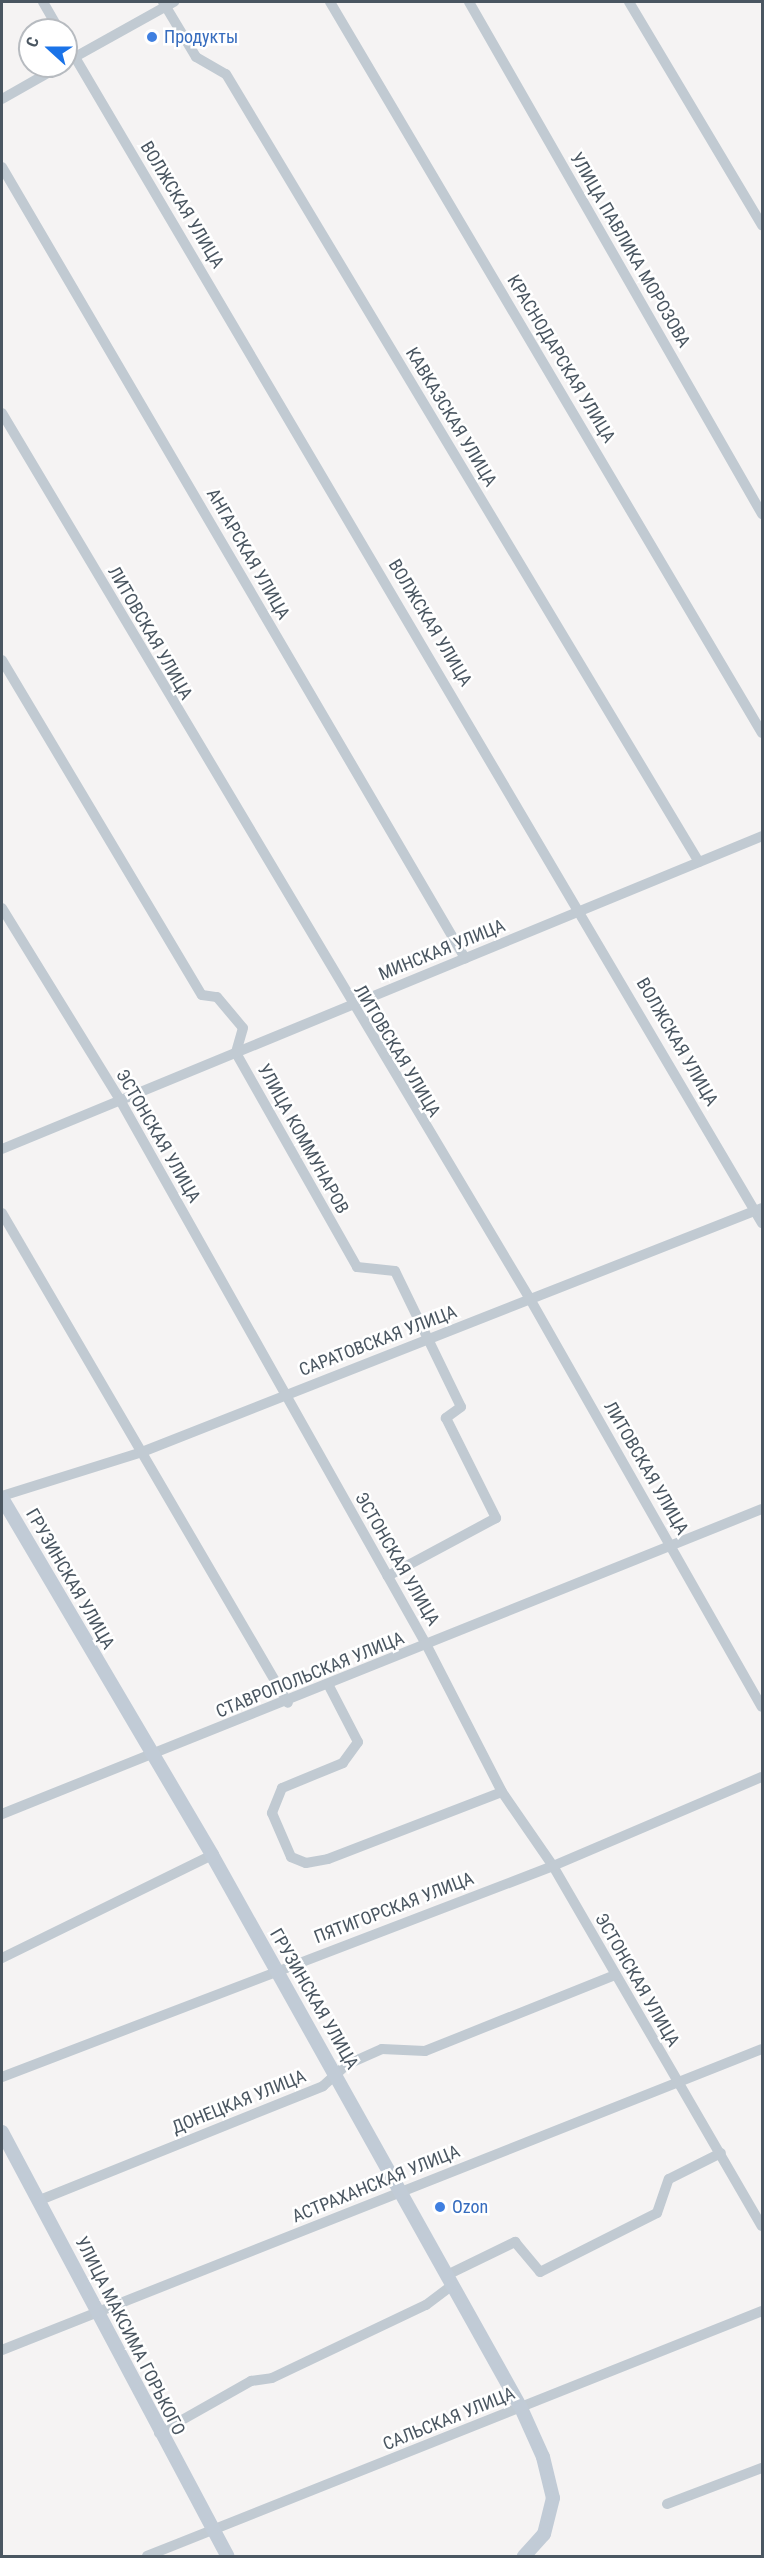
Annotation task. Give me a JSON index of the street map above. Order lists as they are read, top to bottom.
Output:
{
  "streets": {
    "main road": ["ГРУЗИНСКАЯ УЛИЦА", "УЛИЦА МАКСИМА ГОРЬКОГО"],
    "street": [
      "ВОЛЖСКАЯ УЛИЦА",
      "УЛИЦА ПАВЛИКА МОРОЗОВА",
      "КРАСНОДАРСКАЯ УЛИЦА",
      "КАВКАЗСКАЯ УЛИЦА",
      "АНГАРСКАЯ УЛИЦА",
      "ЛИТОВСКАЯ УЛИЦА",
      "МИНСКАЯ УЛИЦА",
      "ЭСТОНСКАЯ УЛИЦА",
      "УЛИЦА КОММУНАРОВ",
      "САРАТОВСКАЯ УЛИЦА",
      "СТАВРОПОЛЬСКАЯ УЛИЦА",
      "ПЯТИГОРСКАЯ УЛИЦА",
      "ДОНЕЦКАЯ УЛИЦА",
      "АСТРАХАНСКАЯ УЛИЦА",
      "САЛЬСКАЯ УЛИЦА"
    ]
  },
  "crossings": [
    ["ВОЛЖСКАЯ УЛИЦА", "МИНСКАЯ УЛИЦА"],
    ["ВОЛЖСКАЯ УЛИЦА", "САРАТОВСКАЯ УЛИЦА"],
    ["КАВКАЗСКАЯ УЛИЦА", "МИНСКАЯ УЛИЦА"],
    ["АНГАРСКАЯ УЛИЦА", "МИНСКАЯ УЛИЦА"],
    ["ЛИТОВСКАЯ УЛИЦА", "МИНСКАЯ УЛИЦА"],
    ["ЛИТОВСКАЯ УЛИЦА", "САРАТОВСКАЯ УЛИЦА"],
    ["ЛИТОВСКАЯ УЛИЦА", "СТАВРОПОЛЬСКАЯ УЛИЦА"],
    ["МИНСКАЯ УЛИЦА", "ЭСТОНСКАЯ УЛИЦА"],
    ["МИНСКАЯ УЛИЦА", "УЛИЦА КОММУНАРОВ"],
    ["ЭСТОНСКАЯ УЛИЦА", "УЛИЦА КОММУНАРОВ"],
    ["ЭСТОНСКАЯ УЛИЦА", "САРАТОВСКАЯ УЛИЦА"],
    ["ЭСТОНСКАЯ УЛИЦА", "СТАВРОПОЛЬСКАЯ УЛИЦА"],
    ["ЭСТОНСКАЯ УЛИЦА", "ПЯТИГОРСКАЯ УЛИЦА"],
    ["ЭСТОНСКАЯ УЛИЦА", "ДОНЕЦКАЯ УЛИЦА"],
    ["ЭСТОНСКАЯ УЛИЦА", "АСТРАХАНСКАЯ УЛИЦА"],
    ["УЛИЦА КОММУНАРОВ", "САРАТОВСКАЯ УЛИЦА"],
    ["САРАТОВСКАЯ УЛИЦА", "ГРУЗИНСКАЯ УЛИЦА"],
    ["ГРУЗИНСКАЯ УЛИЦА", "СТАВРОПОЛЬСКАЯ УЛИЦА"],
    ["ГРУЗИНСКАЯ УЛИЦА", "ПЯТИГОРСКАЯ УЛИЦА"],
    ["ГРУЗИНСКАЯ УЛИЦА", "ДОНЕЦКАЯ УЛИЦА"],
    ["ГРУЗИНСКАЯ УЛИЦА", "АСТРАХАНСКАЯ УЛИЦА"],
    ["ГРУЗИНСКАЯ УЛИЦА", "САЛЬСКАЯ УЛИЦА"],
    ["ДОНЕЦКАЯ УЛИЦА", "УЛИЦА МАКСИМА ГОРЬКОГО"],
    ["АСТРАХАНСКАЯ УЛИЦА", "УЛИЦА МАКСИМА ГОРЬКОГО"],
    ["УЛИЦА МАКСИМА ГОРЬКОГО", "САЛЬСКАЯ УЛИЦА"]
  ],
  "places": ["Продукты", "Ozon"],
  "north": "left"
}
